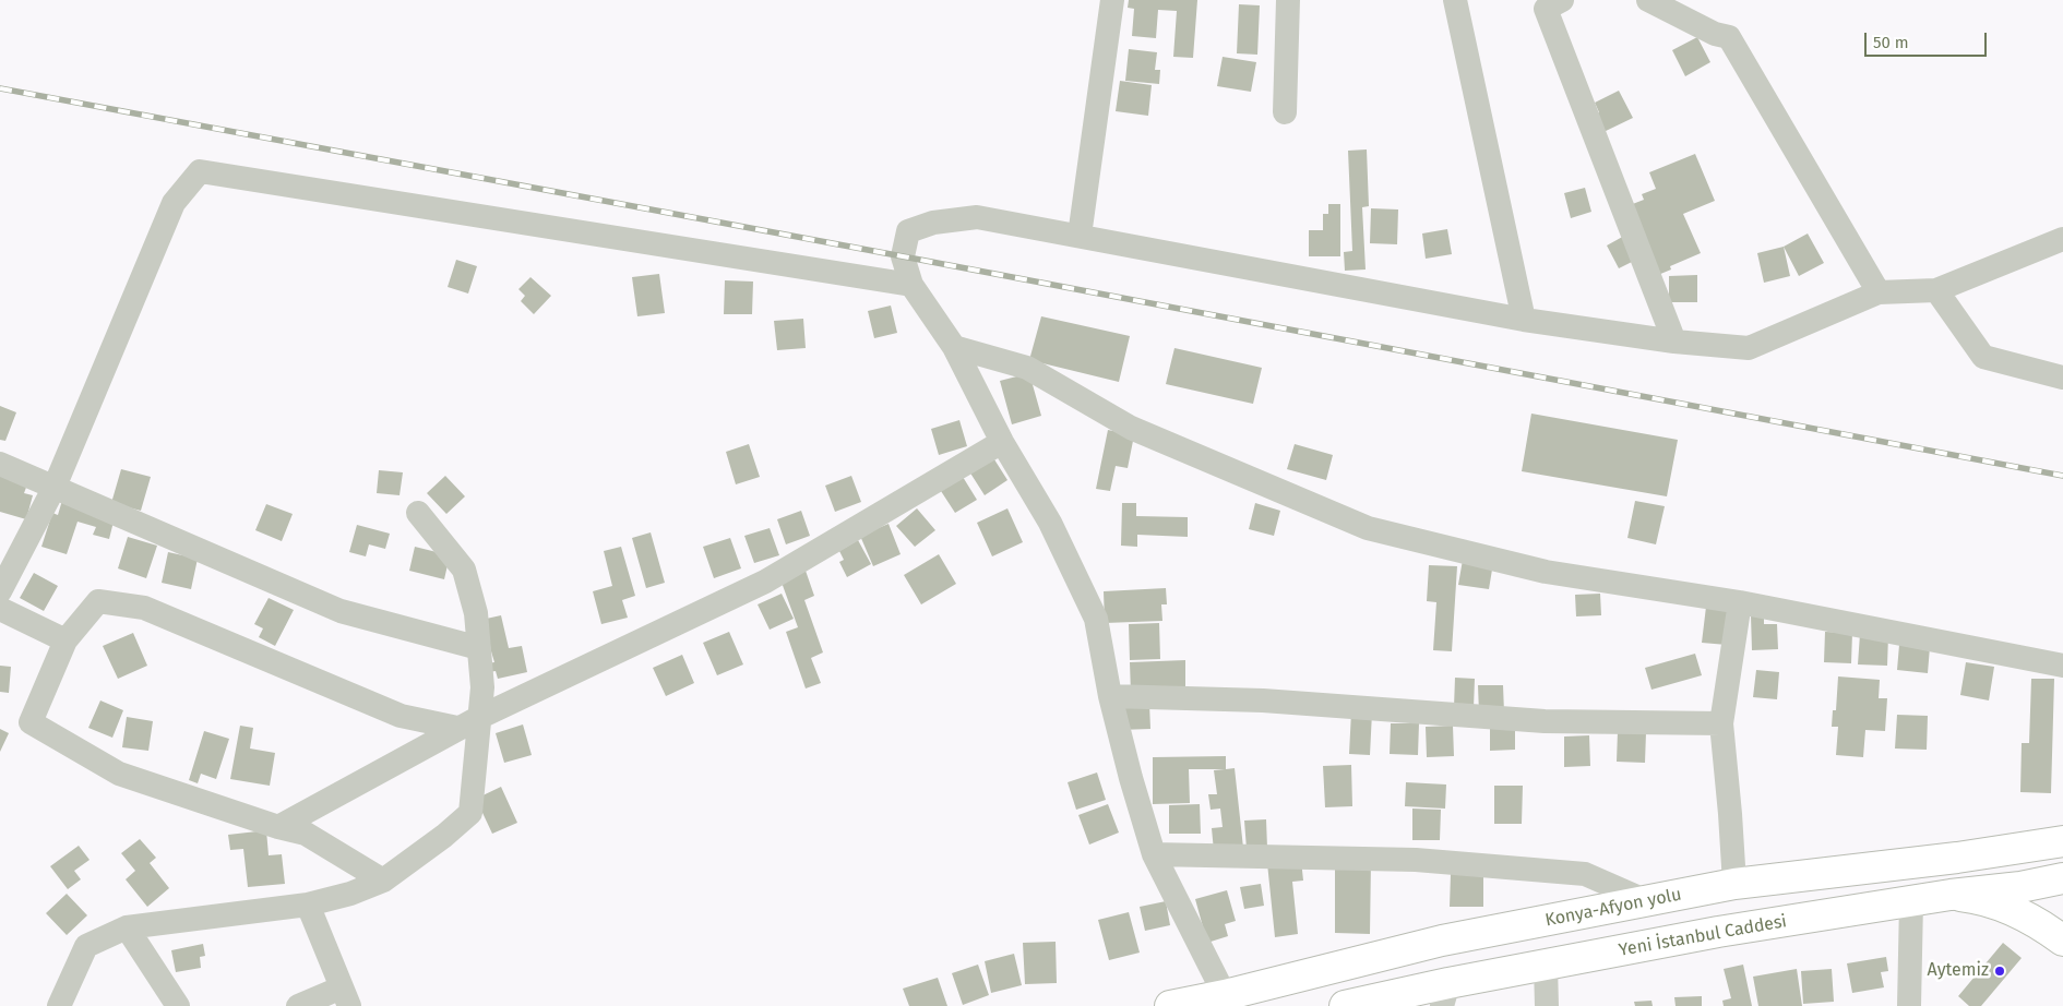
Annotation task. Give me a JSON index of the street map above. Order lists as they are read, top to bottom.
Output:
{
  "streets": {
    "main road": ["Konya-Afyon yolu", "Yeni İstanbul Caddesi"]
  },
  "places": ["Aytemiz"],
  "scale_bar": "50 m"
}
